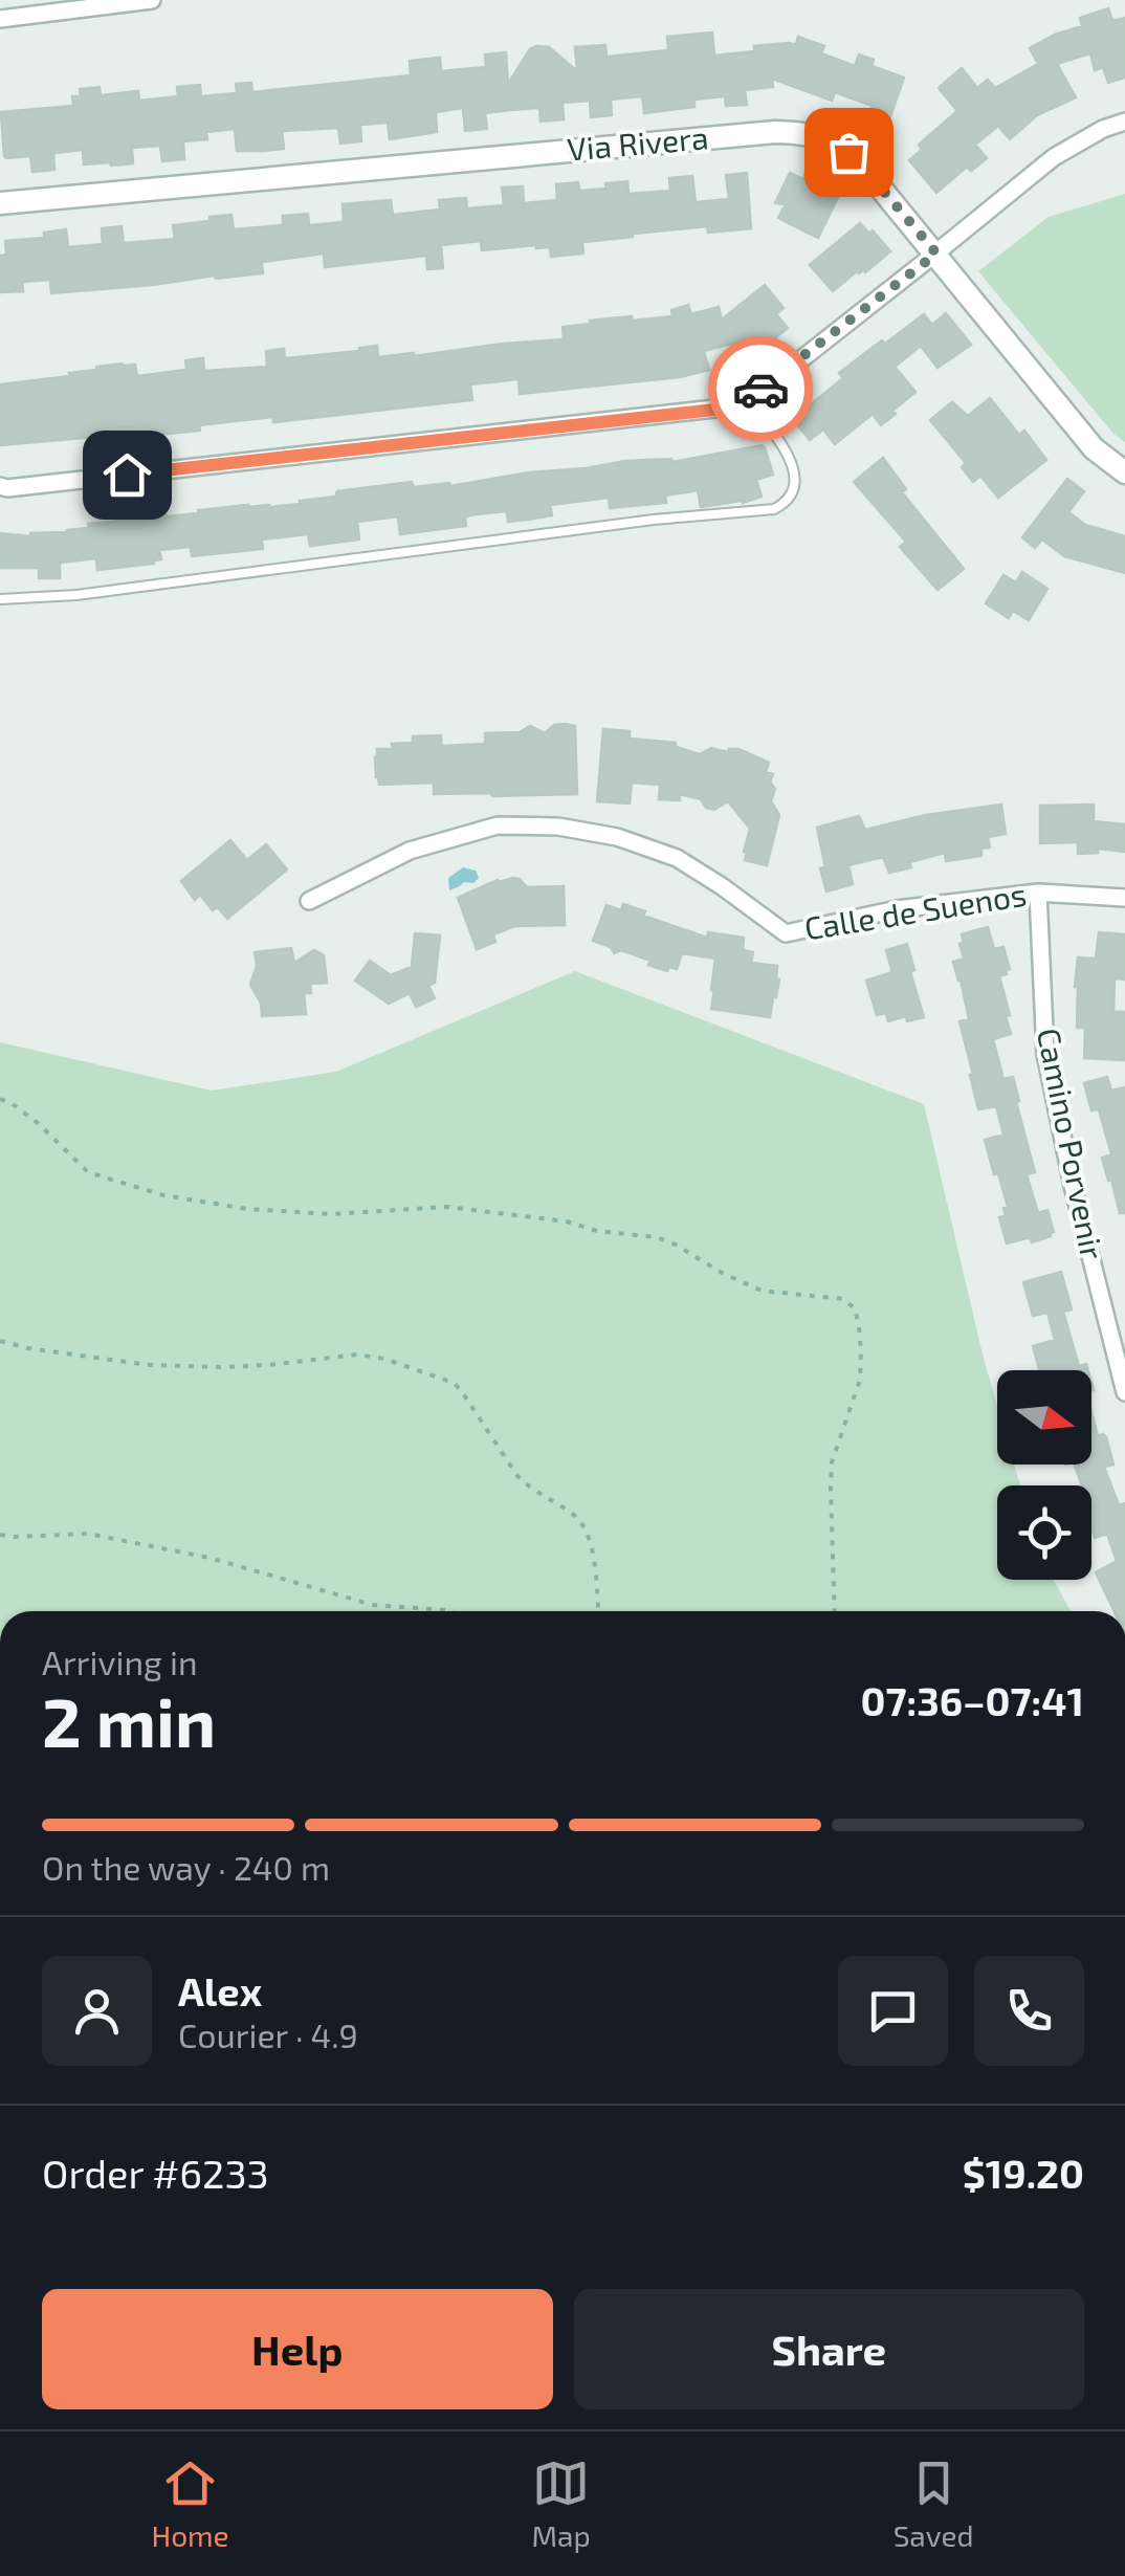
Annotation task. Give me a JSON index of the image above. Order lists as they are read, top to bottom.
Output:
{
  "streets": {
    "street": ["Via Rivera", "Calle de Suenos", "Camino Porvenir"]
  },
  "crossings": [
    ["Calle de Suenos", "Camino Porvenir"]
  ],
  "north": "right",
  "page": {
    "heading": ["2 min", "Arriving in", "07:36–07:41"],
    "panel": [
      "Alex",
      "Courier · 4.9",
      "Order #6233",
      "$19.20"
    ],
    "bar": "On the way · 240 m",
    "buttons": ["Help", "Share"],
    "tabs": ["Home", "Map", "Saved"]
  }
}
